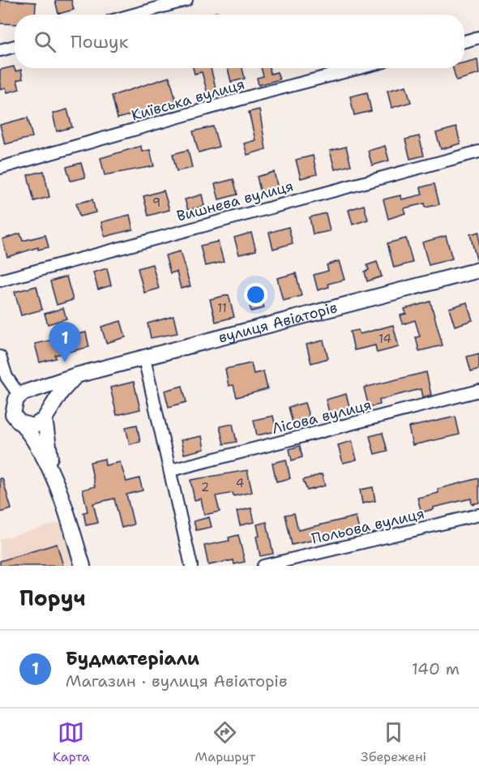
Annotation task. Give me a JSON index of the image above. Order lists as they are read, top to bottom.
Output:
{
  "streets": {
    "main road": ["вулиця Авіаторів"],
    "street": [
      "Київська вулиця",
      "Вишнева вулиця",
      "Лісова вулиця",
      "Польова вулиця"
    ]
  },
  "house_numbers": [
    "9",
    "11",
    "14",
    "4",
    "2"
  ],
  "page": {
    "search": "Пошук",
    "pins": "1",
    "heading": "Поруч",
    "list": [
      {
        "mark": "1",
        "name": "Будматеріали",
        "note": "Магазин · вулиця Авіаторів",
        "value": "140 m"
      }
    ],
    "nav": ["Карта", "Маршрут", "Збережені"]
  }
}
